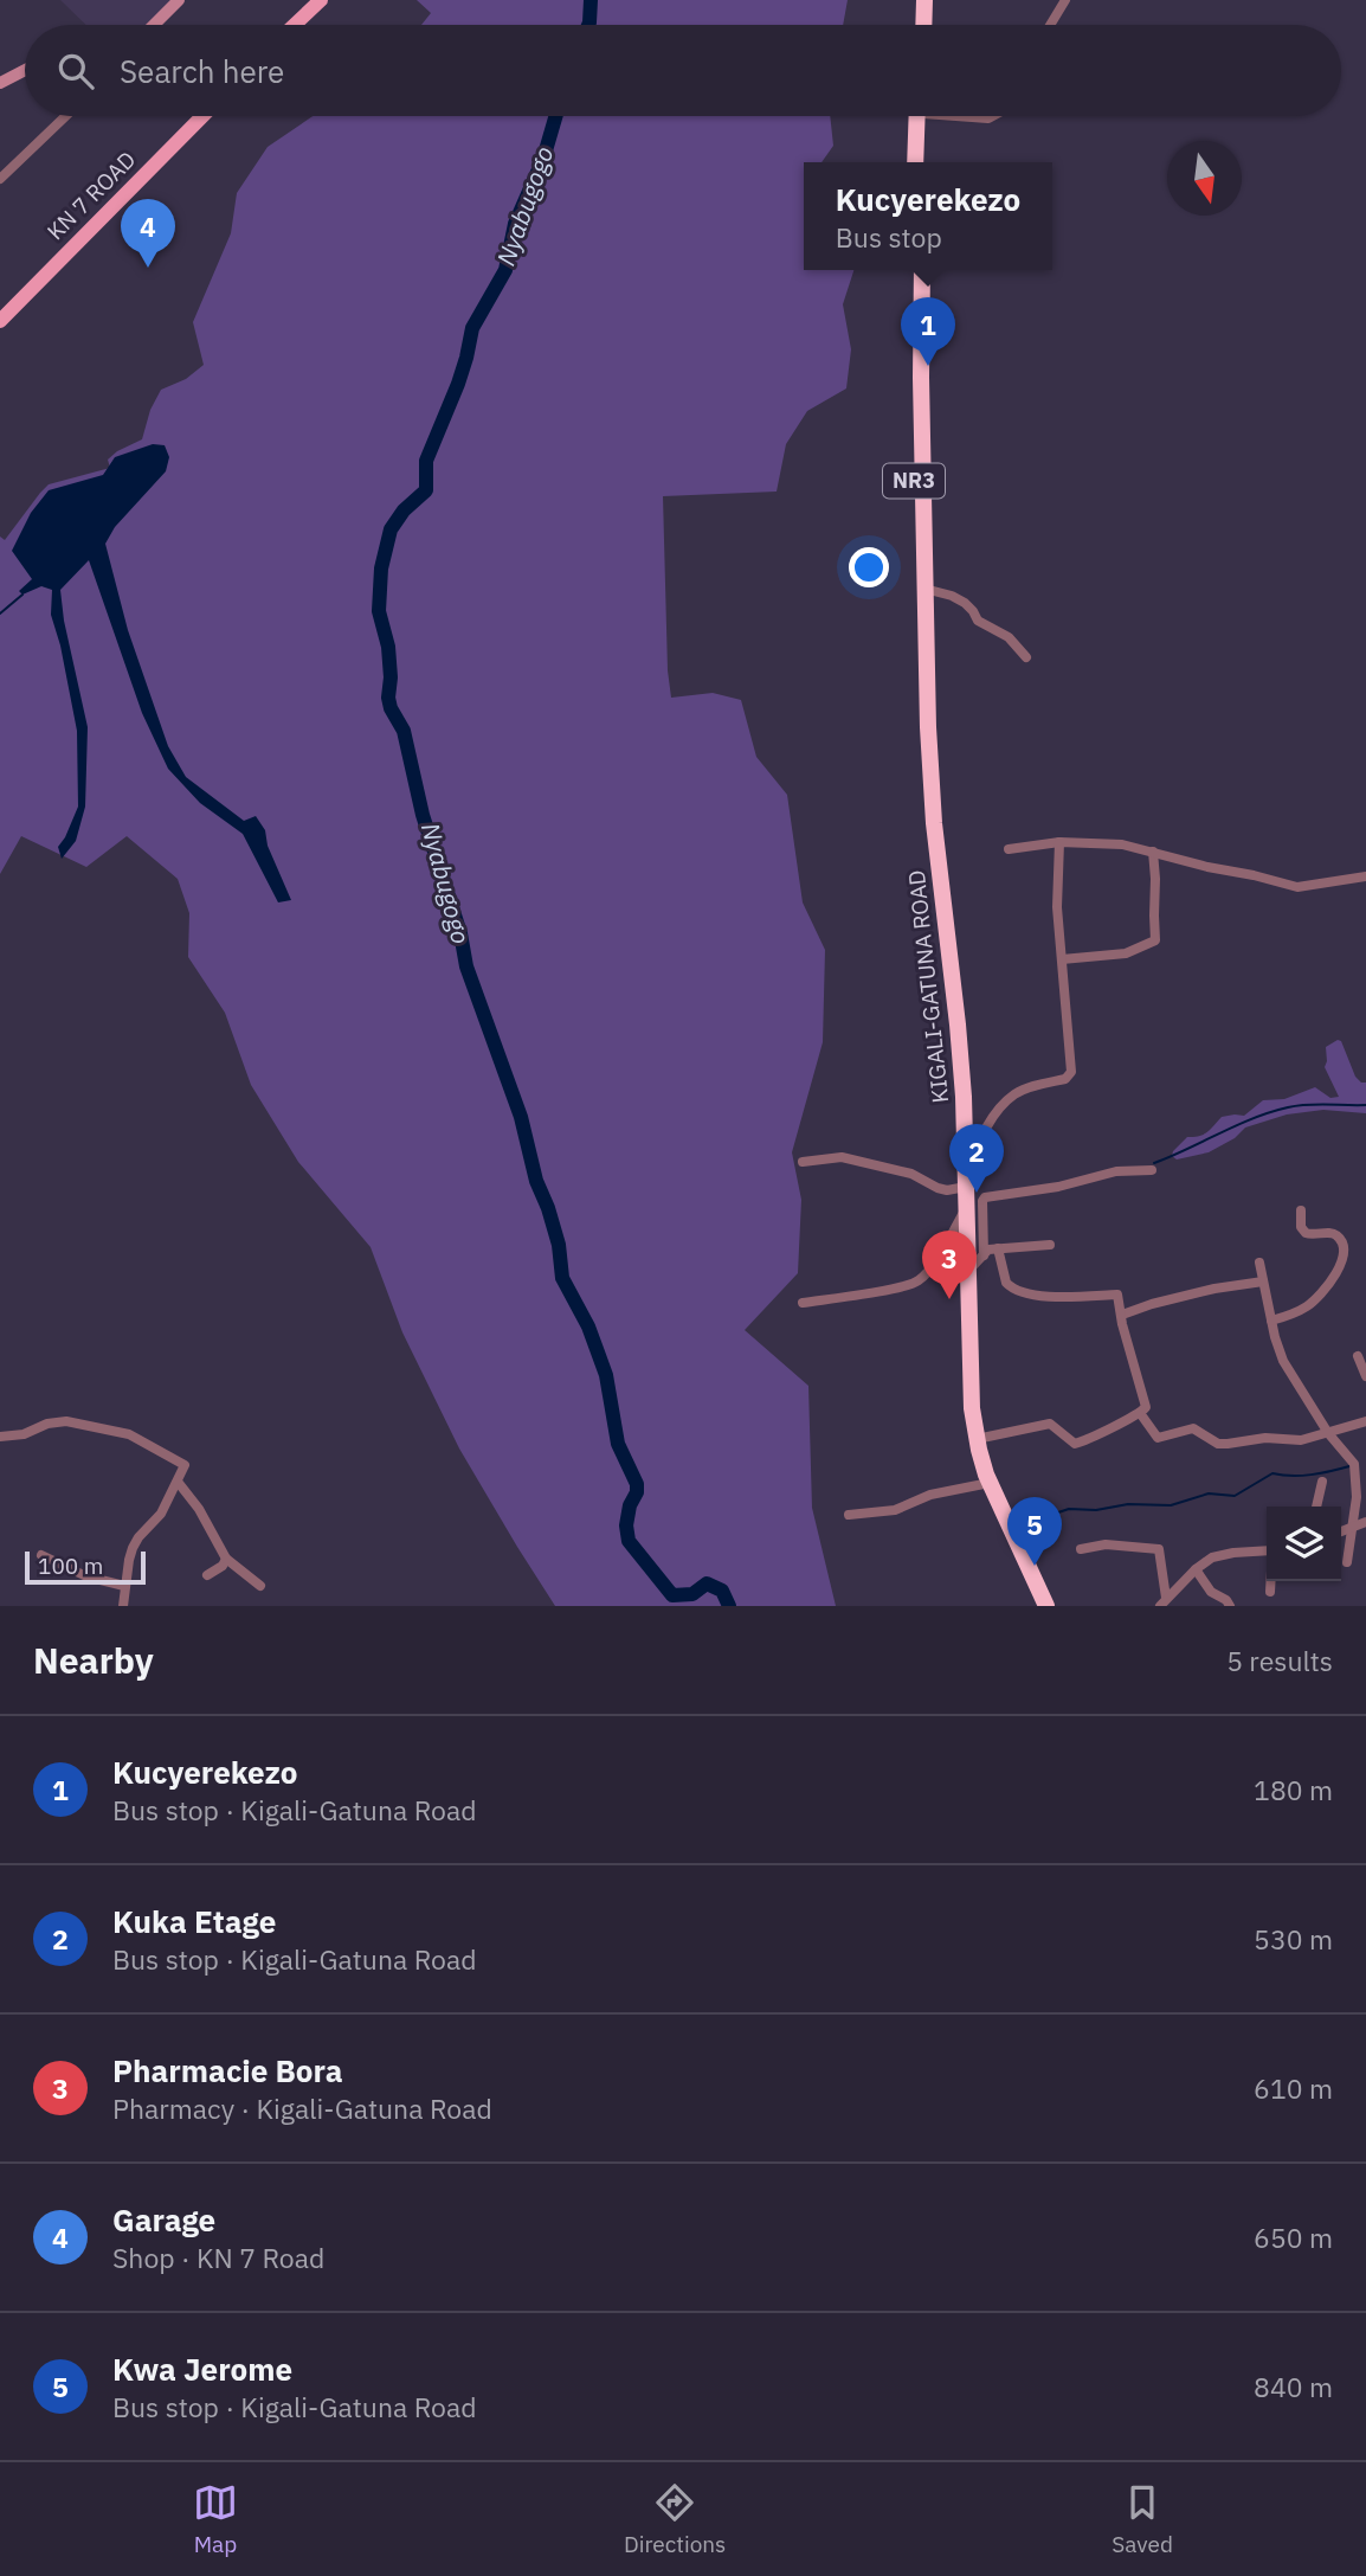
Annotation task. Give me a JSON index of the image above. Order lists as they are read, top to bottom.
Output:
{
  "streets": {
    "highway": ["NR3", "KIGALI-GATUNA ROAD"],
    "main road": ["KN 7 ROAD"]
  },
  "water": ["Nyabugogo"],
  "scale_bar": "100 m",
  "north": "bottom",
  "page": {
    "search": "Search here",
    "popup": ["Kucyerekezo", "Bus stop"],
    "pins": [
      "4",
      "1",
      "2",
      "3",
      "5"
    ],
    "scale": "100 m",
    "heading": ["Nearby", "5 results"],
    "list": [
      {
        "mark": "1",
        "name": "Kucyerekezo",
        "note": "Bus stop · Kigali-Gatuna Road",
        "value": "180 m"
      },
      {
        "mark": "2",
        "name": "Kuka Etage",
        "note": "Bus stop · Kigali-Gatuna Road",
        "value": "530 m"
      },
      {
        "mark": "3",
        "name": "Pharmacie Bora",
        "note": "Pharmacy · Kigali-Gatuna Road",
        "value": "610 m"
      },
      {
        "mark": "4",
        "name": "Garage",
        "note": "Shop · KN 7 Road",
        "value": "650 m"
      },
      {
        "mark": "5",
        "name": "Kwa Jerome",
        "note": "Bus stop · Kigali-Gatuna Road",
        "value": "840 m"
      }
    ],
    "nav": ["Map", "Directions", "Saved"]
  }
}
